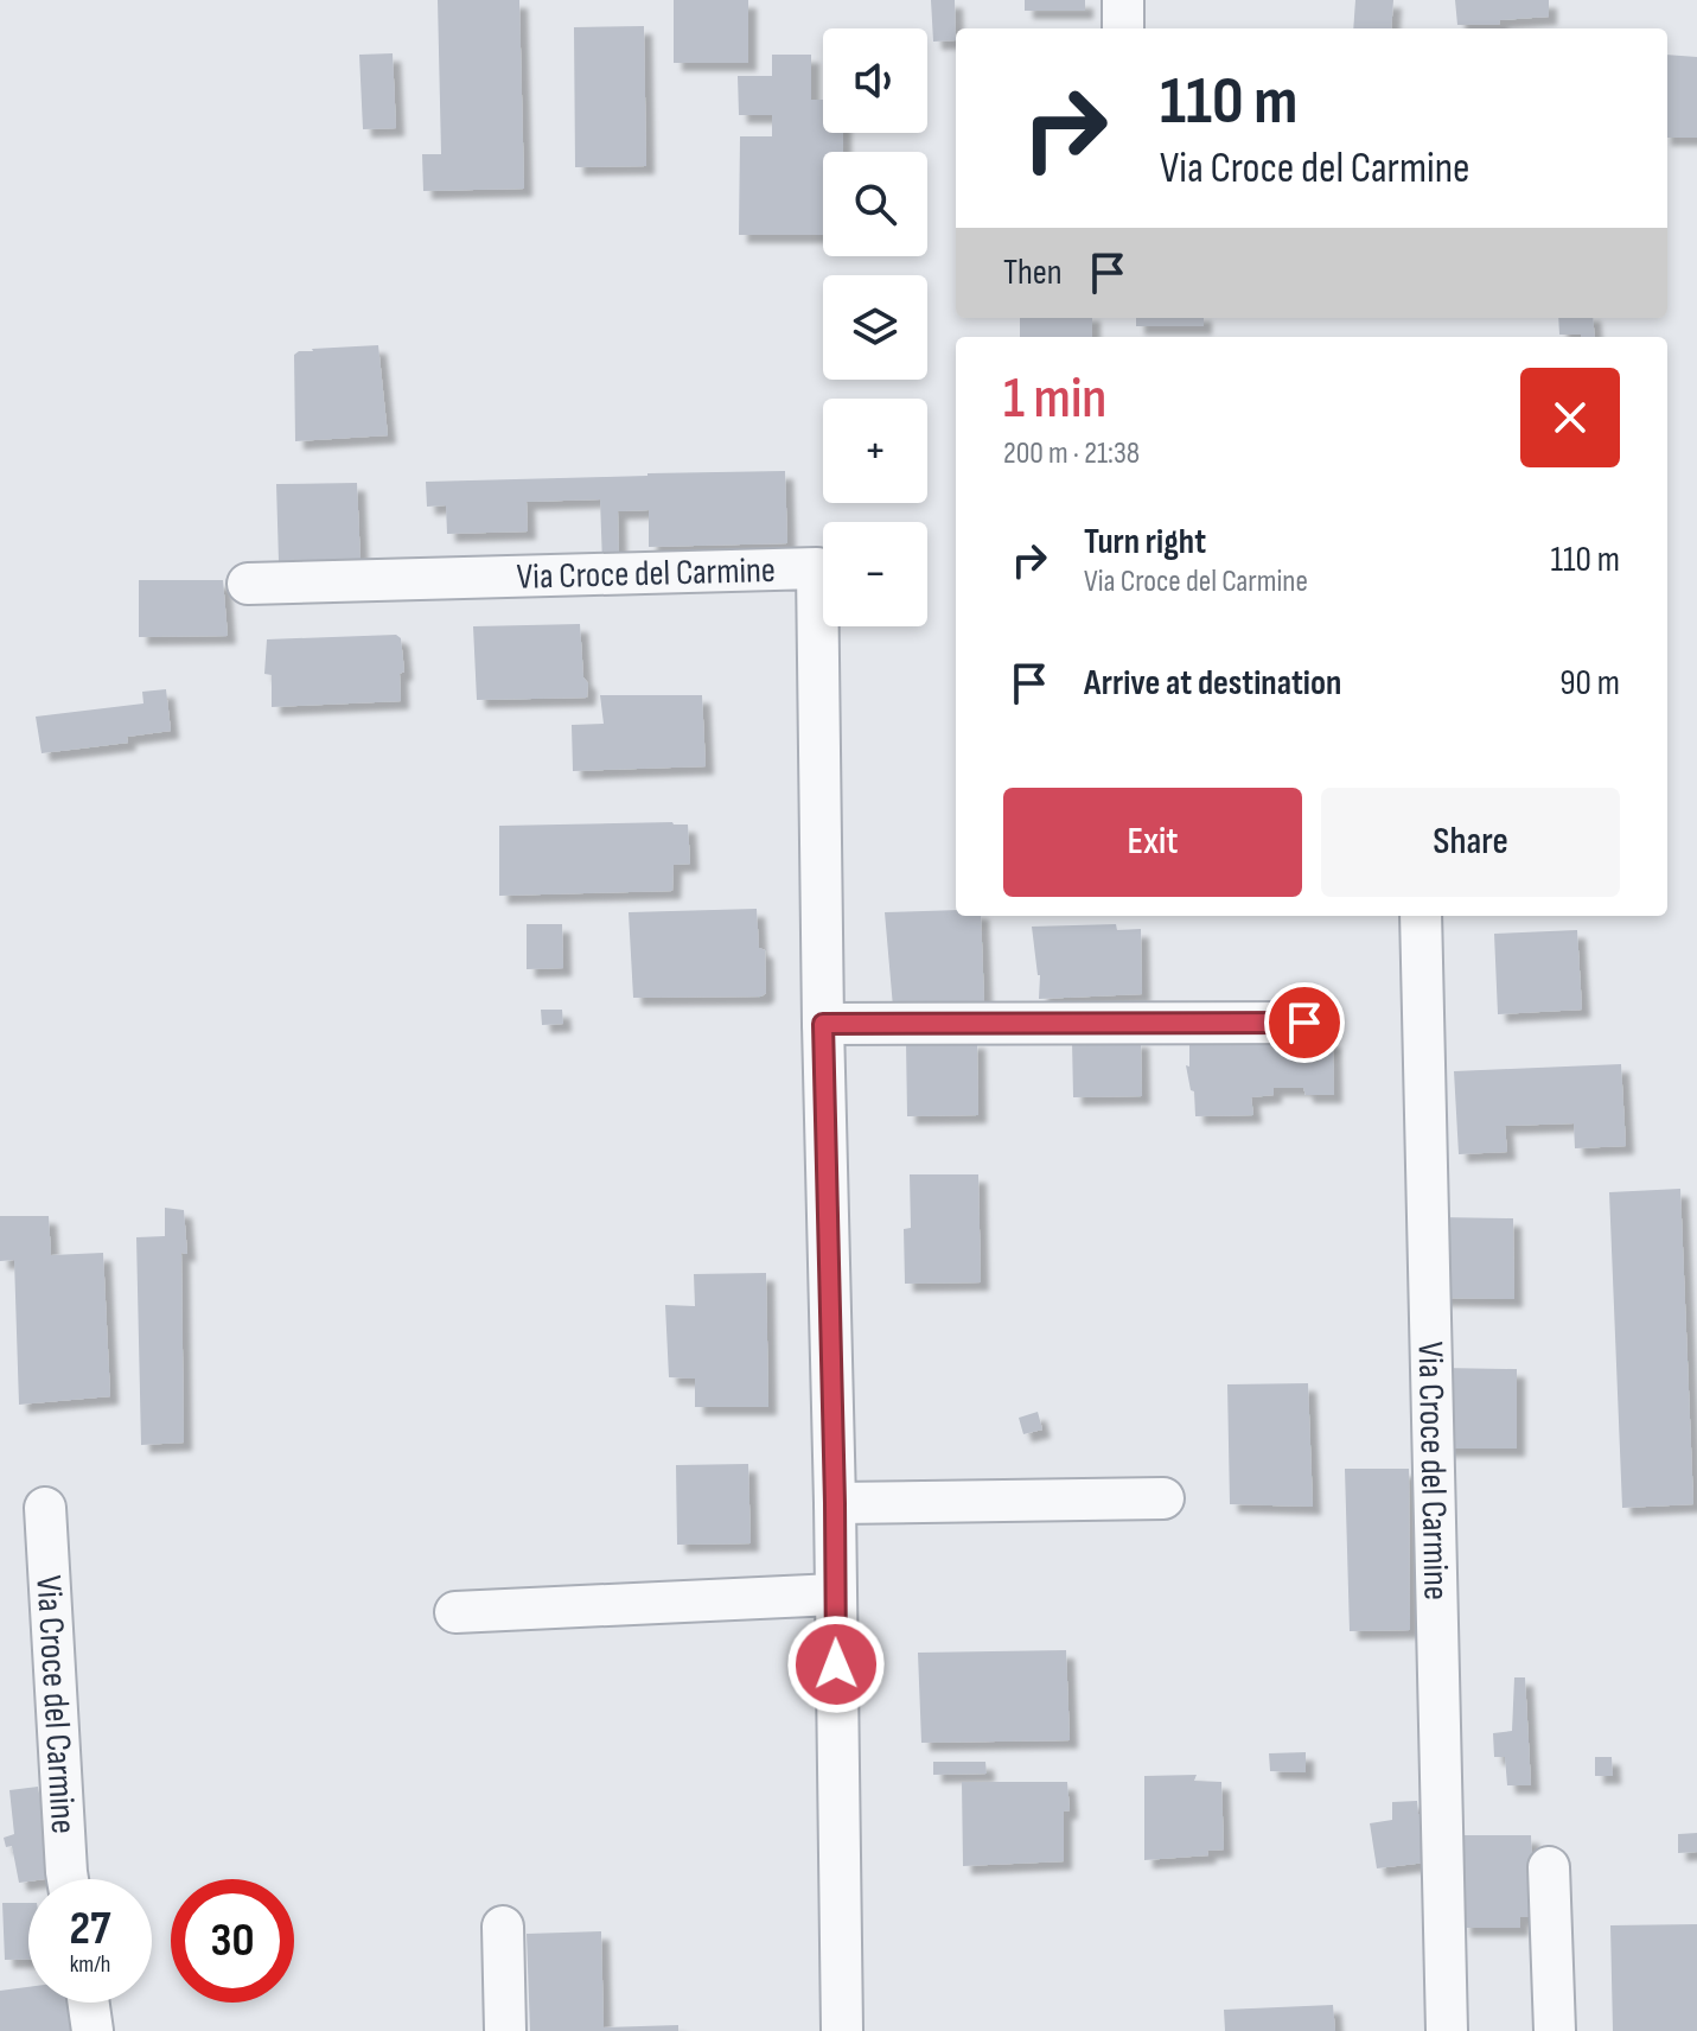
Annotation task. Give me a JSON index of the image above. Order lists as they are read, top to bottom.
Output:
{
  "streets": {
    "street": ["Via Croce del Carmine"]
  },
  "page": {
    "map_buttons": ["+", "−"],
    "turn": ["110 m", "Via Croce del Carmine"],
    "then": "Then",
    "heading": ["1 min", "200 m · 21:38"],
    "list": [
      {
        "name": "Turn right",
        "note": "Via Croce del Carmine",
        "value": "110 m"
      },
      {
        "name": "Arrive at destination",
        "value": "90 m"
      }
    ],
    "buttons": ["Exit", "Share"],
    "speed": "27 km/h",
    "limit": "30"
  }
}
